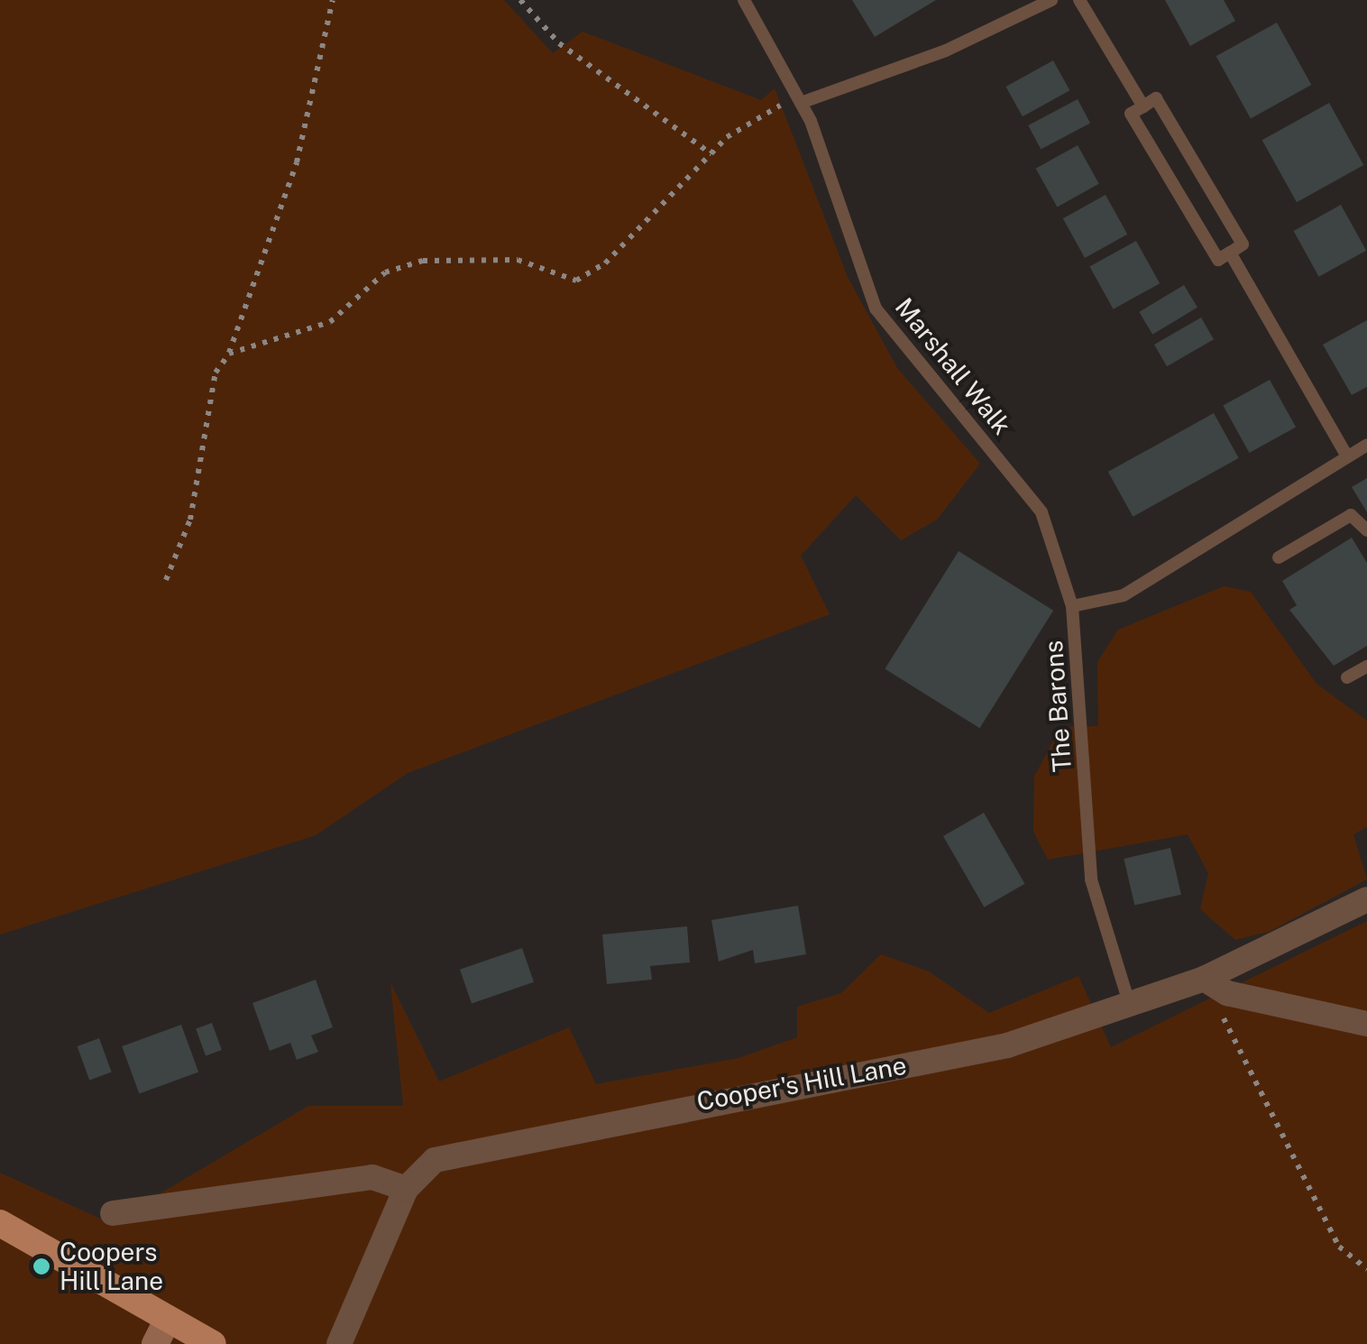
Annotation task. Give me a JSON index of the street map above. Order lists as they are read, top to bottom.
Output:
{
  "streets": {
    "street": ["Cooper's Hill Lane"],
    "lane": ["Marshall Walk", "The Barons"]
  },
  "crossings": [
    ["Marshall Walk", "The Barons"],
    ["The Barons", "Cooper's Hill Lane"]
  ],
  "places": ["Coopers Hill Lane"]
}
